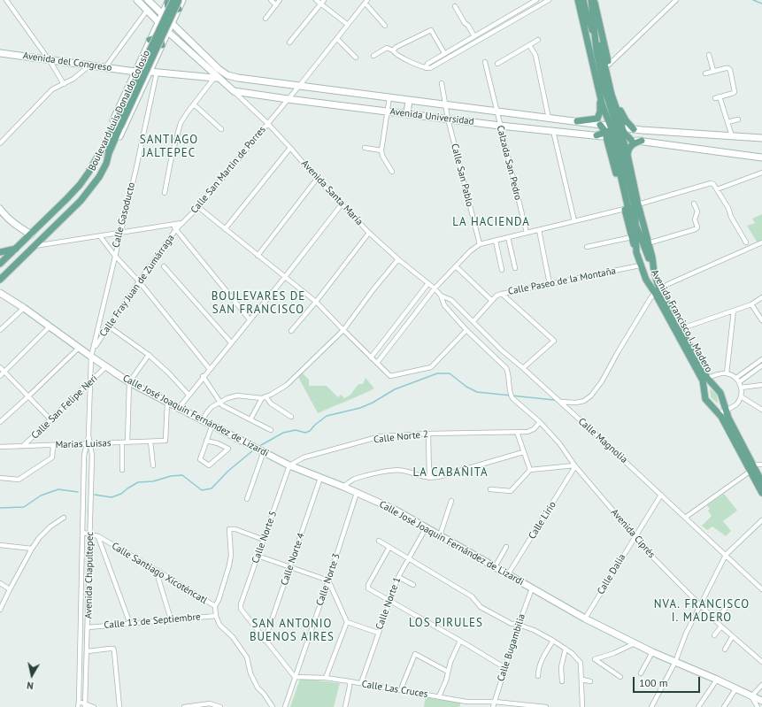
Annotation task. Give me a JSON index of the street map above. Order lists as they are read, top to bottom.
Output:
{
  "streets": {
    "main road": ["Boulevard Luis Donaldo Colosio", "Avenida Francisco I. Madero"],
    "street": [
      "Avenida del Congreso",
      "Avenida Universidad",
      "Calzada San Pedro",
      "Calle San Martin de Porres",
      "Calle San Pablo",
      "Avenida Santa María",
      "Calle Gasoducto",
      "Calle Paseo de la Montaña",
      "Calle Fray Juan de Zumárraga",
      "Calle San Felipe Neri",
      "Calle José Joaquín Fernández de Lizardi",
      "Calle Norte 2",
      "Calle Magnolia",
      "Marias Luisas",
      "Calle Lirio",
      "Avenida Ciprés",
      "Calle Norte 5",
      "Calle Norte 4",
      "Calle Santiago Xicoténcatl",
      "Calle Dalia",
      "Avenida Chapultepec",
      "Calle Norte 3",
      "Calle Norte 1",
      "Calle 13 de Septiembre",
      "Calle Bugambilia",
      "Calle Las Cruces"
    ]
  },
  "crossings": [
    ["Avenida del Congreso", "Boulevard Luis Donaldo Colosio"],
    ["Boulevard Luis Donaldo Colosio", "Avenida Universidad"],
    ["Boulevard Luis Donaldo Colosio", "Calle Gasoducto"],
    ["Avenida Universidad", "Calzada San Pedro"],
    ["Avenida Universidad", "Calle San Martin de Porres"],
    ["Avenida Universidad", "Calle San Pablo"],
    ["Avenida Universidad", "Avenida Santa María"],
    ["Calle San Martin de Porres", "Avenida Santa María"],
    ["Calle San Martin de Porres", "Calle Fray Juan de Zumárraga"],
    ["Avenida Santa María", "Calle Magnolia"],
    ["Calle Gasoducto", "Calle Fray Juan de Zumárraga"],
    ["Calle Gasoducto", "Calle San Felipe Neri"],
    ["Calle Gasoducto", "Calle José Joaquín Fernández de Lizardi"],
    ["Calle Gasoducto", "Marias Luisas"],
    ["Calle Gasoducto", "Avenida Chapultepec"],
    ["Calle Paseo de la Montaña", "Avenida Francisco I. Madero"],
    ["Calle Paseo de la Montaña", "Calle Magnolia"],
    ["Calle San Felipe Neri", "Calle José Joaquín Fernández de Lizardi"],
    ["Calle San Felipe Neri", "Marias Luisas"],
    ["Calle José Joaquín Fernández de Lizardi", "Calle Norte 2"],
    ["Calle José Joaquín Fernández de Lizardi", "Marias Luisas"],
    ["Calle José Joaquín Fernández de Lizardi", "Calle Lirio"],
    ["Calle José Joaquín Fernández de Lizardi", "Calle Norte 5"],
    ["Calle José Joaquín Fernández de Lizardi", "Calle Norte 4"],
    ["Calle José Joaquín Fernández de Lizardi", "Calle Dalia"],
    ["Calle José Joaquín Fernández de Lizardi", "Calle Norte 3"],
    ["Calle José Joaquín Fernández de Lizardi", "Calle Norte 1"],
    ["Calle José Joaquín Fernández de Lizardi", "Calle Bugambilia"],
    ["Calle Norte 2", "Avenida Ciprés"],
    ["Calle Norte 2", "Calle Norte 5"],
    ["Calle Magnolia", "Calle Dalia"],
    ["Marias Luisas", "Avenida Chapultepec"],
    ["Calle Lirio", "Avenida Ciprés"],
    ["Avenida Ciprés", "Calle Dalia"],
    ["Calle Norte 5", "Calle Norte 4"],
    ["Calle Santiago Xicoténcatl", "Avenida Chapultepec"],
    ["Avenida Chapultepec", "Calle 13 de Septiembre"],
    ["Calle Norte 3", "Calle Las Cruces"],
    ["Calle Norte 1", "Calle Las Cruces"],
    ["Calle Bugambilia", "Calle Las Cruces"]
  ],
  "districts": [
    "SANTIAGO JALTEPEC",
    "LA HACIENDA",
    "BOULEVARES DE SAN FRANCISCO",
    "LA CABAÑITA",
    "NVA. FRANCISCO I. MADERO",
    "LOS PIRULES",
    "SAN ANTONIO BUENOS AIRES"
  ],
  "scale_bar": "100 m",
  "north": "bottom"
}
